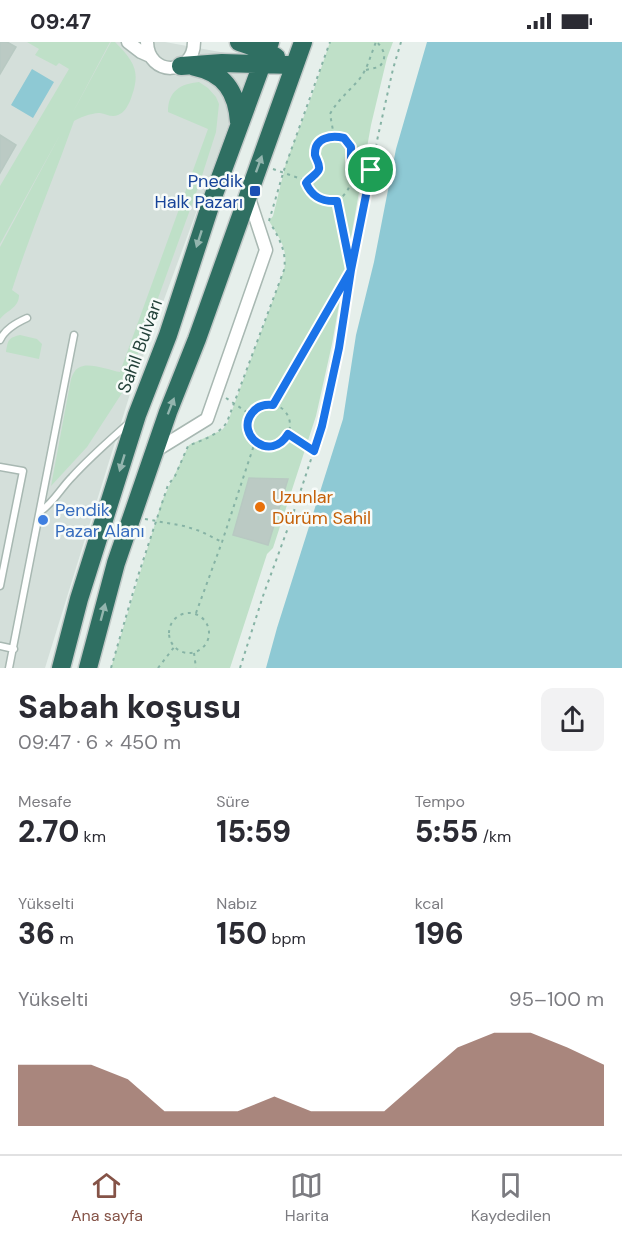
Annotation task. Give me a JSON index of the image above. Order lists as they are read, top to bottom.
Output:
{
  "streets": {
    "highway": ["Sahil Bulvarı"]
  },
  "places": {
    "transit": ["Pnedik Halk Pazarı"],
    "other": ["Uzunlar Dürüm Sahil", "Pendik Pazar Alanı"]
  },
  "page": {
    "status": "09:47",
    "heading": ["Sabah koşusu", "09:47 · 6 × 450 m"],
    "stats": [
      ["Mesafe", "2.70 km"],
      ["Süre", "15:59"],
      ["Tempo", "5:55 /km"],
      ["Yükselti", "36 m"],
      ["Nabız", "150 bpm"],
      ["kcal", "196"]
    ],
    "chart": ["Yükselti", "95–100 m"],
    "tabs": ["Ana sayfa", "Harita", "Kaydedilen"]
  }
}
